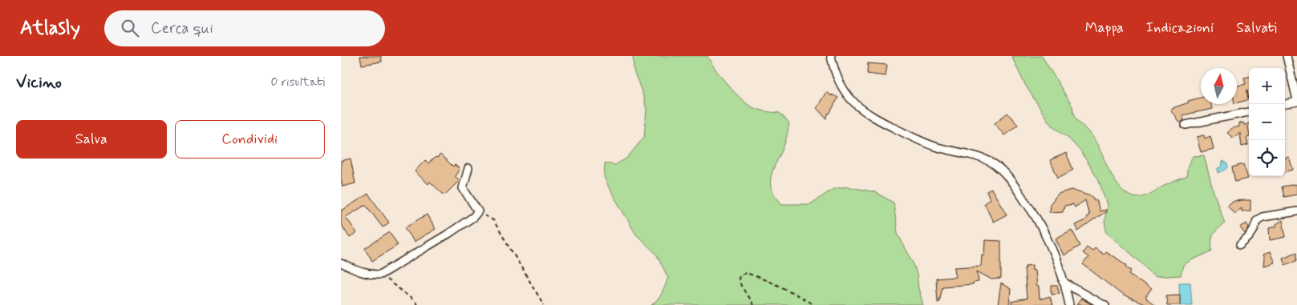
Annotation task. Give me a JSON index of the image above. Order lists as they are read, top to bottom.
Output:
{
  "north": "top",
  "page": {
    "header": "Atlasly",
    "search": "Cerca qui",
    "nav": ["Mappa", "Indicazioni", "Salvati"],
    "heading": ["Vicino", "0 risultati"],
    "map_buttons": ["+", "−"],
    "buttons": ["Salva", "Condividi"]
  }
}
